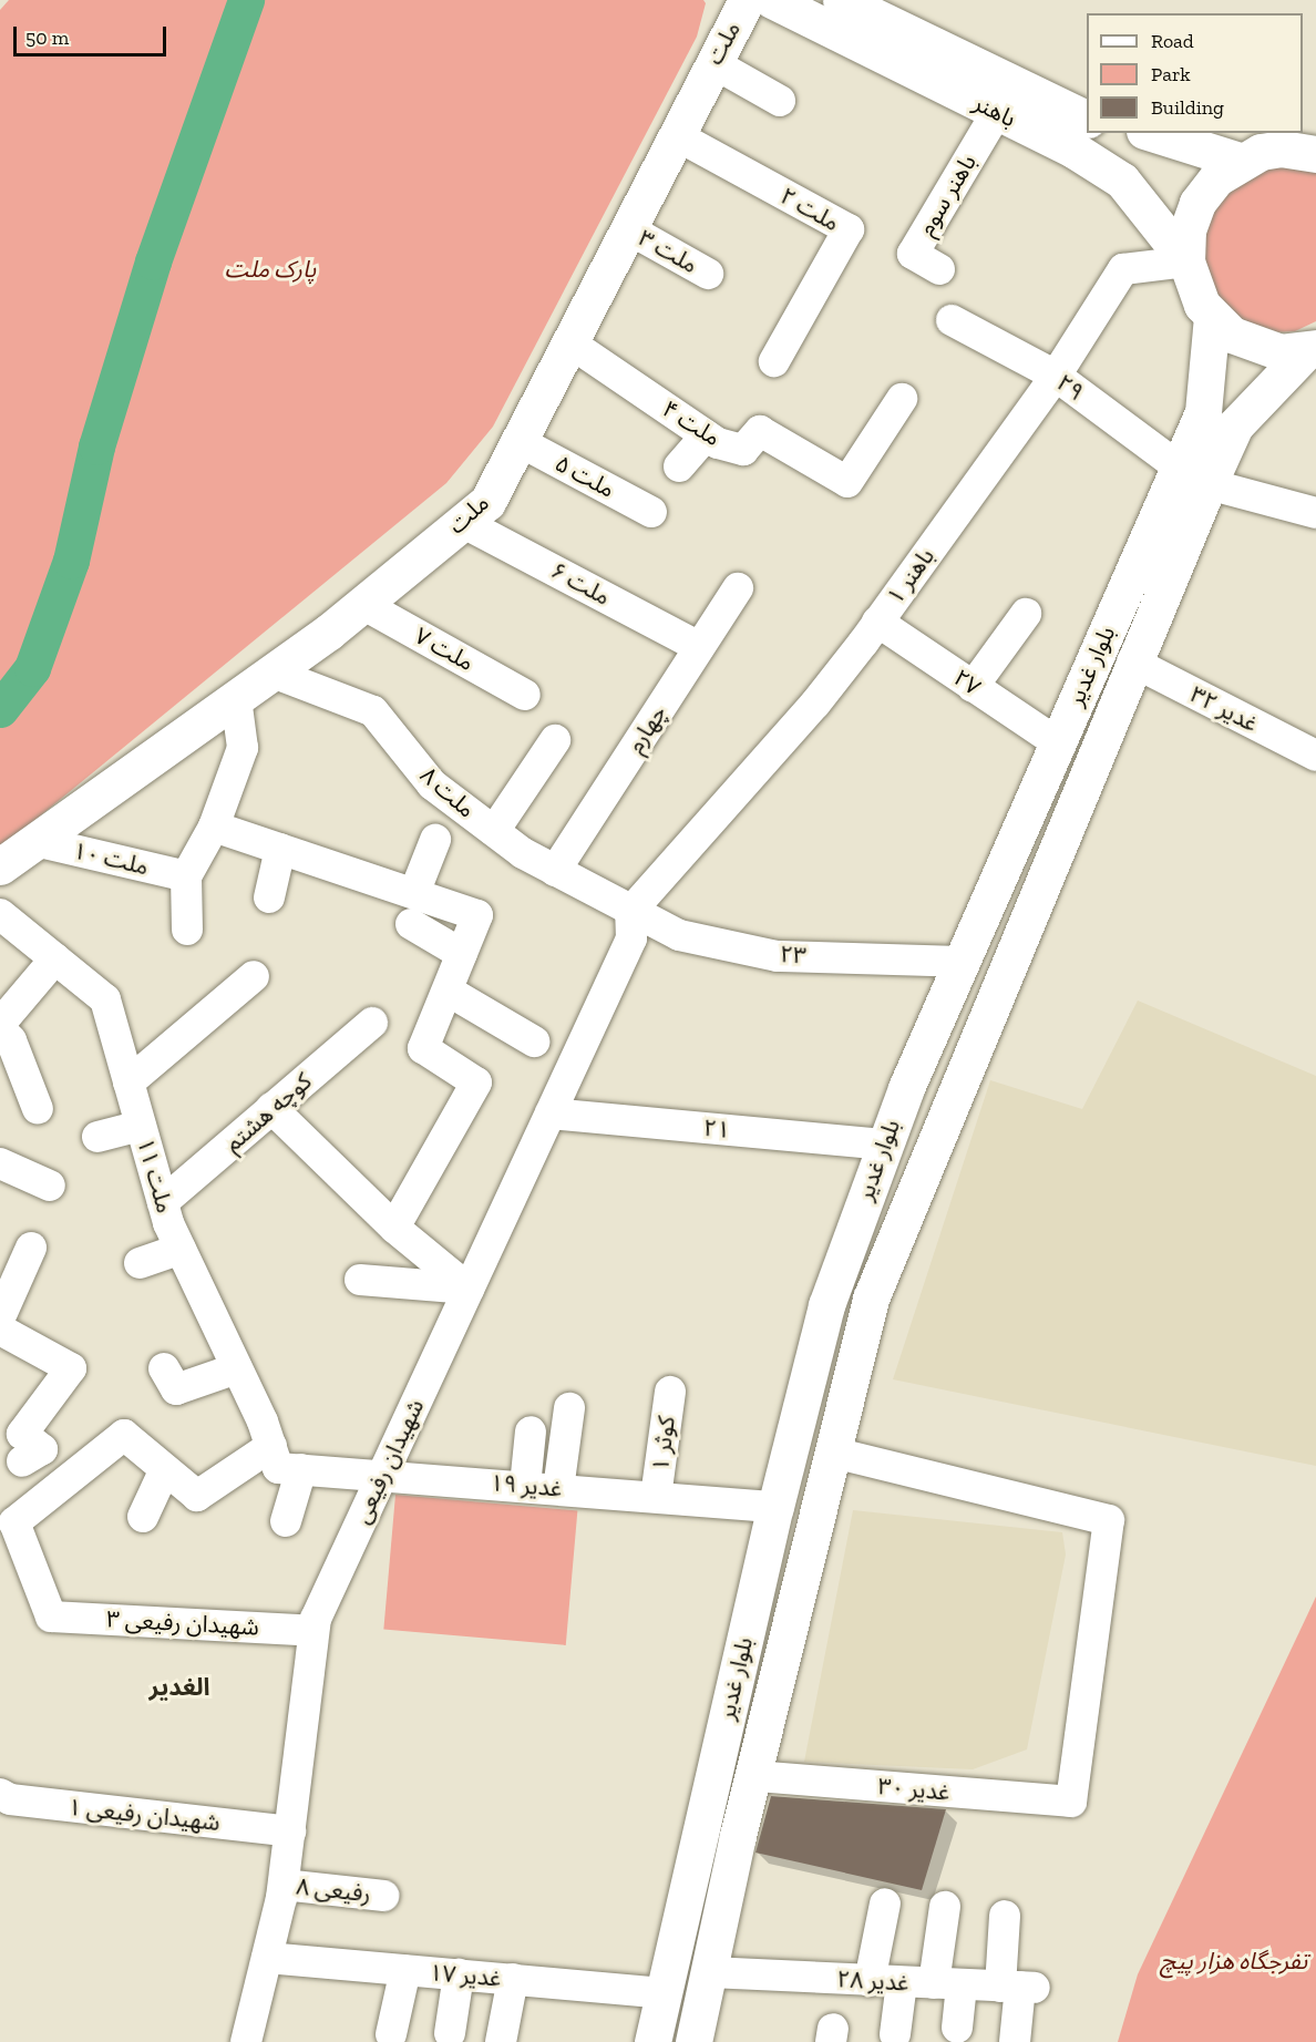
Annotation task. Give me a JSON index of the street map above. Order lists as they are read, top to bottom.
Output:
{
  "streets": {
    "main road": ["ملت", "باهنر", "بلوار غدیر"],
    "street": [
      "باهنر سوم",
      "۲ ملت",
      "۳ ملت",
      "۲۹",
      "۴ ملت",
      "۵ ملت",
      "باهنر ۱",
      "۶ ملت",
      "۷ ملت",
      "۲۷",
      "۳۲ غدیر",
      "چهارم",
      "۸ ملت",
      "ملت ۱۰",
      "۲۳",
      "کوچه هشتم",
      "۲۱",
      "۱۱ ملت",
      "۱ کوثر",
      "شهیدان رفیعی",
      "۱۹ غدیر",
      "۳ شهیدان رفیعی",
      "غدیر ۳۰",
      "۱ شهیدان رفیعی",
      "رفیعی ۸",
      "۱۷ غدیر",
      "۲۸ غدیر"
    ]
  },
  "crossings": [
    ["ملت", "۲ ملت"],
    ["ملت", "۳ ملت"],
    ["ملت", "۴ ملت"],
    ["ملت", "۵ ملت"],
    ["ملت", "۶ ملت"],
    ["ملت", "۷ ملت"],
    ["ملت", "۸ ملت"],
    ["ملت", "ملت ۱۰"],
    ["باهنر", "باهنر سوم"],
    ["باهنر", "باهنر ۱"],
    ["۲۹", "باهنر ۱"],
    ["۲۹", "بلوار غدیر"],
    ["باهنر ۱", "۲۷"],
    ["باهنر ۱", "۸ ملت"],
    ["باهنر ۱", "۲۳"],
    ["باهنر ۱", "شهیدان رفیعی"],
    ["۶ ملت", "چهارم"],
    ["بلوار غدیر", "۲۷"],
    ["بلوار غدیر", "۳۲ غدیر"],
    ["بلوار غدیر", "۲۳"],
    ["بلوار غدیر", "۲۱"],
    ["بلوار غدیر", "۱۹ غدیر"],
    ["بلوار غدیر", "غدیر ۳۰"],
    ["بلوار غدیر", "۱۷ غدیر"],
    ["بلوار غدیر", "۲۸ غدیر"],
    ["چهارم", "۸ ملت"],
    ["۸ ملت", "۲۳"],
    ["۸ ملت", "شهیدان رفیعی"],
    ["۲۳", "شهیدان رفیعی"],
    ["کوچه هشتم", "۱۱ ملت"],
    ["۲۱", "شهیدان رفیعی"],
    ["۱۱ ملت", "۱۹ غدیر"],
    ["۱ کوثر", "۱۹ غدیر"],
    ["شهیدان رفیعی", "۱۹ غدیر"],
    ["شهیدان رفیعی", "۳ شهیدان رفیعی"],
    ["شهیدان رفیعی", "۱ شهیدان رفیعی"],
    ["شهیدان رفیعی", "رفیعی ۸"],
    ["شهیدان رفیعی", "۱۷ غدیر"]
  ],
  "districts": ["الغدیر"],
  "parks": ["پارک ملت", "تفرجگاه هزار پیچ"],
  "legend": ["Road", "Park", "Building"],
  "scale_bar": "50 m"
}
